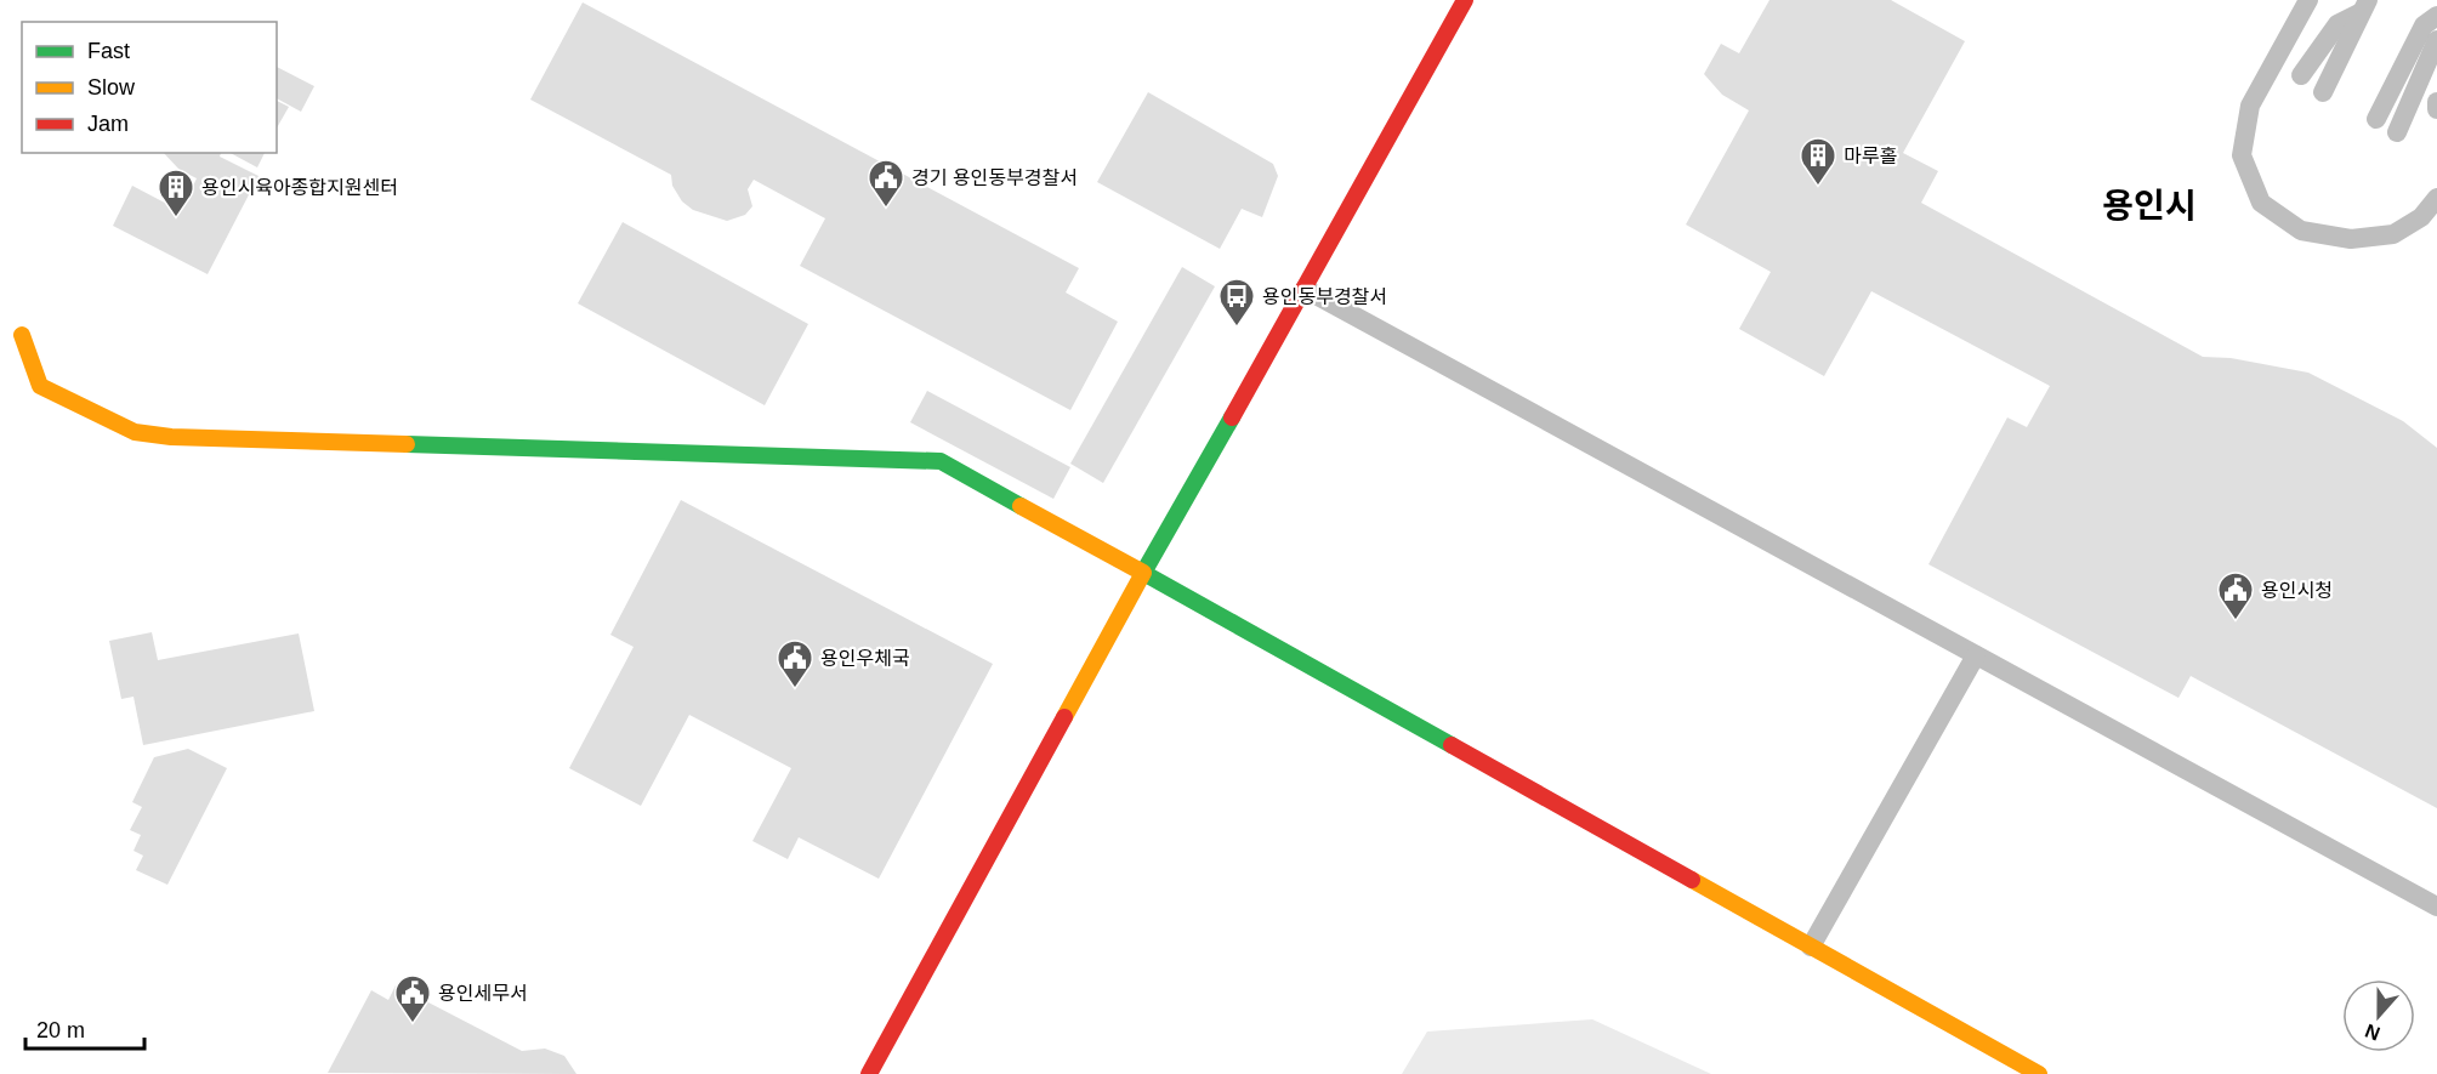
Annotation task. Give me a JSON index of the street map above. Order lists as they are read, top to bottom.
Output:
{
  "districts": ["용인시"],
  "places": {
    "building": ["마루홀", "용인시육아종합지원센터"],
    "public building": [
      "경기 용인동부경찰서",
      "용인시청",
      "용인우체국",
      "용인세무서"
    ],
    "bus stop": ["용인동부경찰서"]
  },
  "legend": ["Fast", "Slow", "Jam"],
  "scale_bar": "20 m",
  "north": "bottom"
}
